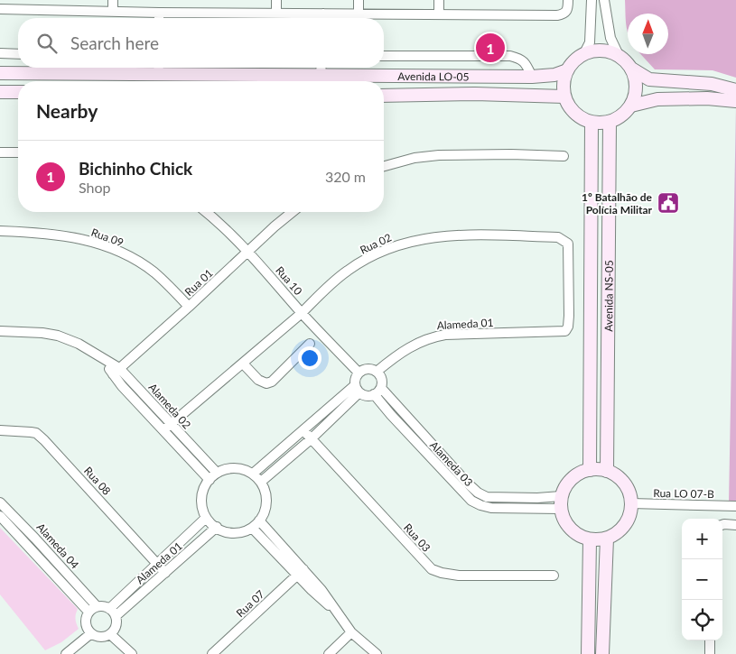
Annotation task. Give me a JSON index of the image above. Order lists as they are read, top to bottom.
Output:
{
  "streets": {
    "main road": ["Avenida LO-05", "Avenida NS-05"],
    "street": [
      "Rua 09",
      "Rua 02",
      "Rua 10",
      "Rua 01",
      "Alameda 01",
      "Alameda 02",
      "Alameda 03",
      "Rua 08",
      "Rua LO 07-B",
      "Rua 03",
      "Alameda 04",
      "Rua 07"
    ]
  },
  "crossings": [
    ["Avenida LO-05", "Avenida NS-05"],
    ["Rua 09", "Rua 01"],
    ["Rua 02", "Rua 10"],
    ["Rua 02", "Alameda 01"],
    ["Rua 02", "Alameda 02"],
    ["Rua 10", "Rua 01"],
    ["Rua 10", "Alameda 01"],
    ["Rua 10", "Alameda 03"],
    ["Rua 01", "Alameda 02"],
    ["Avenida NS-05", "Alameda 03"],
    ["Avenida NS-05", "Rua LO 07-B"],
    ["Alameda 01", "Alameda 02"],
    ["Alameda 01", "Alameda 03"],
    ["Alameda 01", "Rua 08"],
    ["Alameda 01", "Alameda 04"],
    ["Alameda 03", "Rua LO 07-B"]
  ],
  "places": {
    "public building": ["1º Batalhão de Polícia Militar"]
  },
  "north": "top",
  "page": {
    "search": "Search here",
    "pins": "1",
    "heading": "Nearby",
    "list": [
      {
        "mark": "1",
        "name": "Bichinho Chick",
        "note": "Shop",
        "value": "320 m"
      }
    ],
    "map_buttons": ["+", "−"]
  }
}
